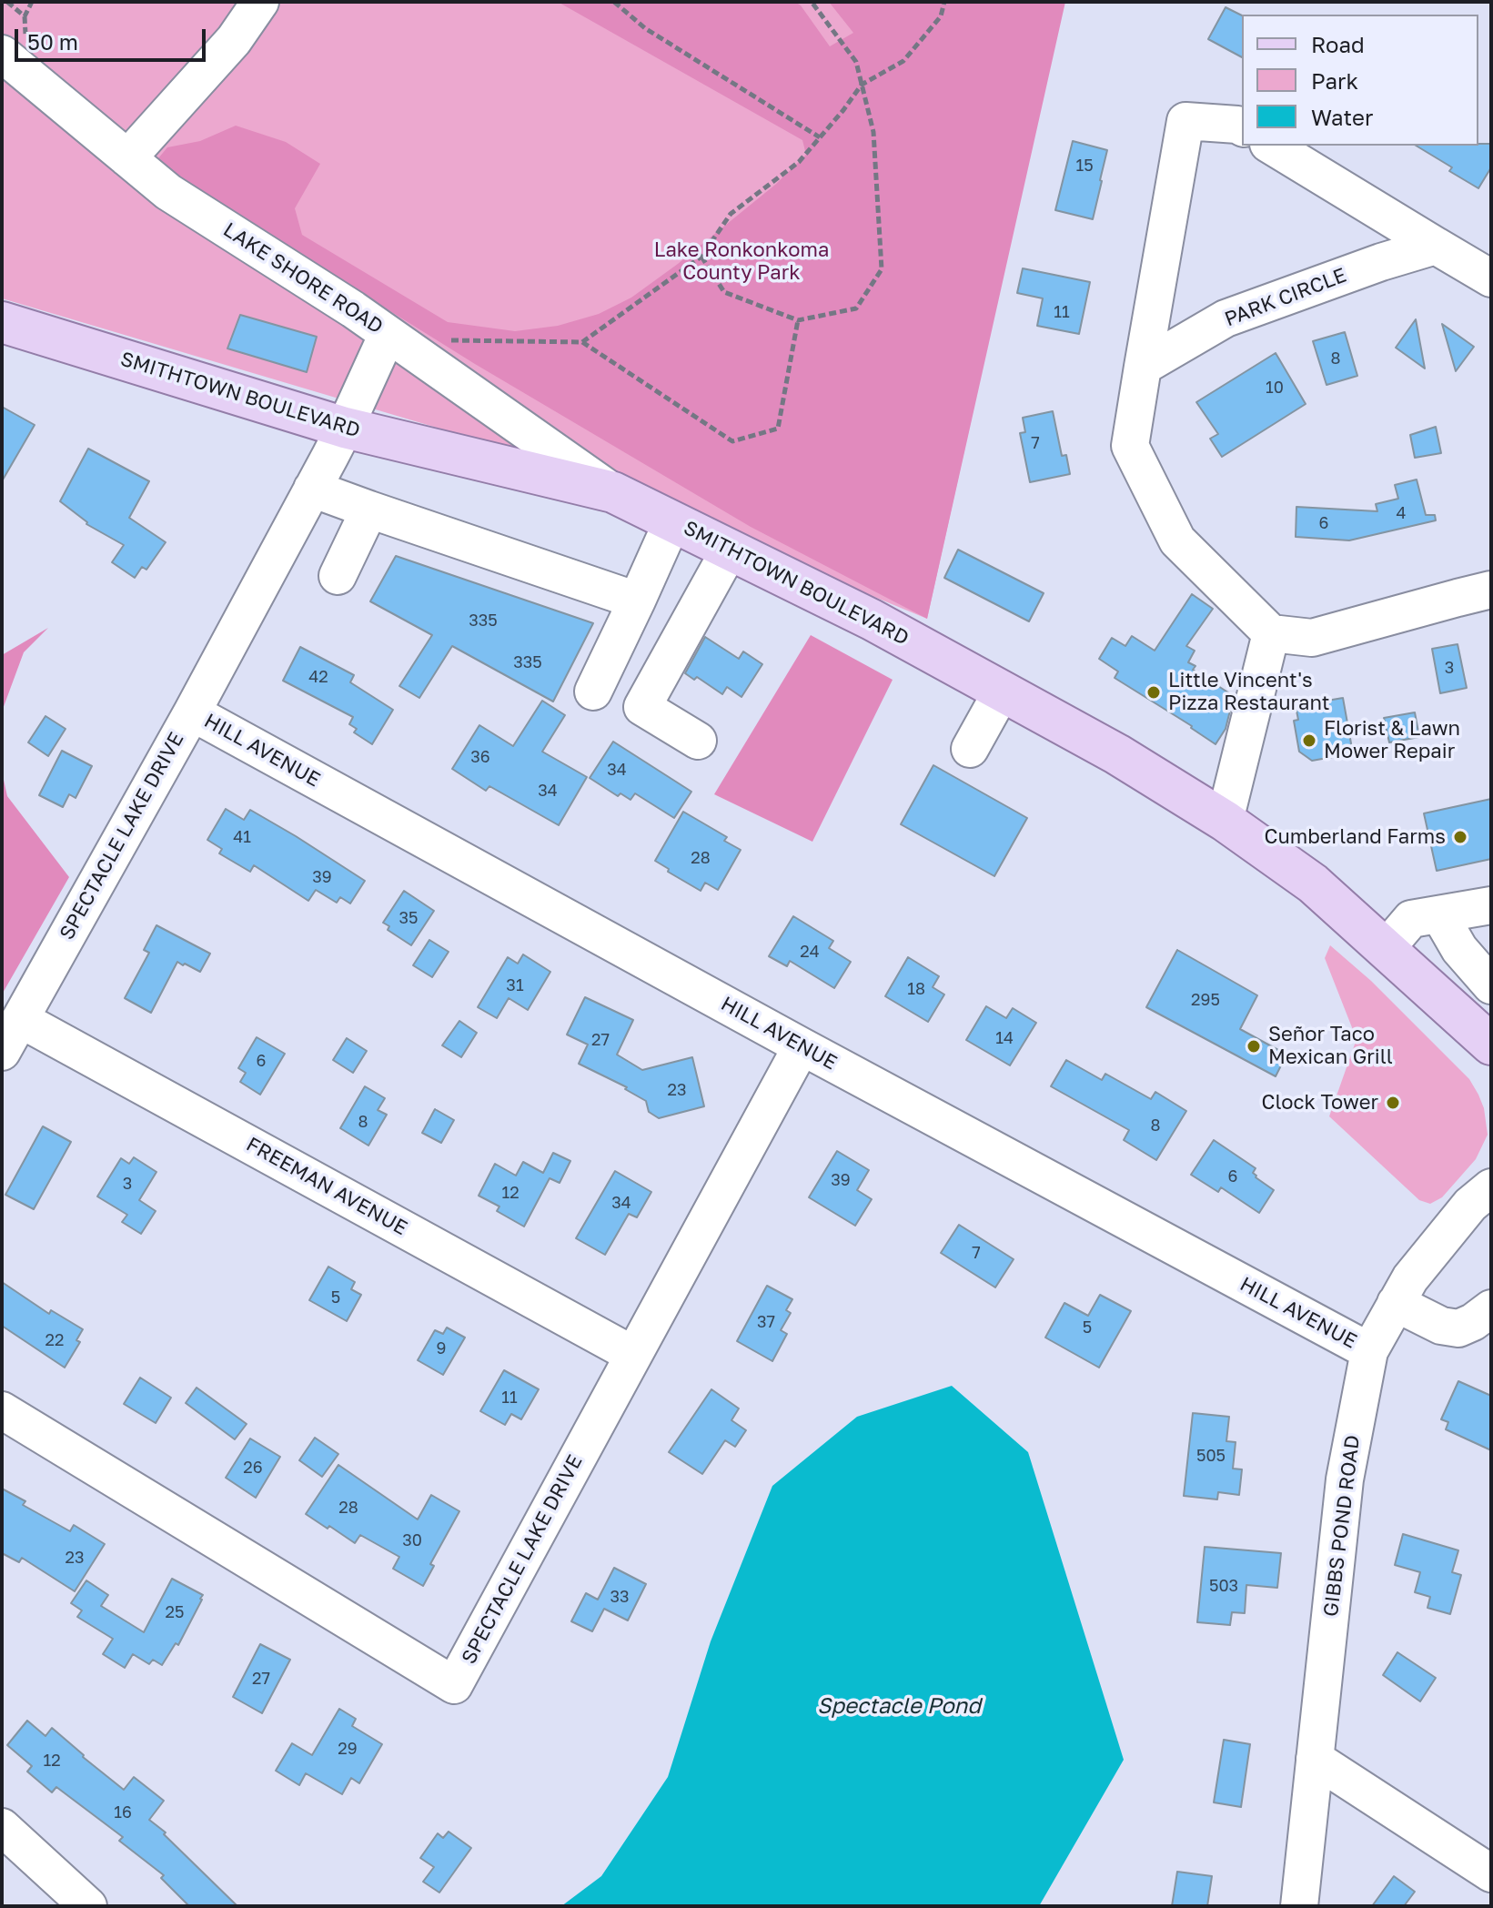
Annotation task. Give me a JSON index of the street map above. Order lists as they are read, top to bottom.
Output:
{
  "streets": {
    "main road": ["SMITHTOWN BOULEVARD"],
    "street": [
      "LAKE SHORE ROAD",
      "PARK CIRCLE",
      "HILL AVENUE",
      "SPECTACLE LAKE DRIVE",
      "FREEMAN AVENUE",
      "GIBBS POND ROAD"
    ]
  },
  "crossings": [
    ["LAKE SHORE ROAD", "SMITHTOWN BOULEVARD"],
    ["LAKE SHORE ROAD", "SPECTACLE LAKE DRIVE"],
    ["SMITHTOWN BOULEVARD", "SPECTACLE LAKE DRIVE"],
    ["HILL AVENUE", "SPECTACLE LAKE DRIVE"],
    ["HILL AVENUE", "GIBBS POND ROAD"],
    ["SPECTACLE LAKE DRIVE", "FREEMAN AVENUE"]
  ],
  "water": ["Spectacle Pond"],
  "parks": ["Lake Ronkonkoma County Park"],
  "places": [
    "Little Vincent's Pizza Restaurant",
    "Florist & Lawn Mower Repair",
    "Cumberland Farms",
    "Señor Taco Mexican Grill",
    "Clock Tower"
  ],
  "house_numbers": [
    "15",
    "11",
    "8",
    "10",
    "7",
    "4",
    "6",
    "335",
    "335",
    "3",
    "42",
    "36",
    "34",
    "34",
    "41",
    "28",
    "39",
    "35",
    "24",
    "31",
    "18",
    "295",
    "14",
    "27",
    "6",
    "23",
    "8",
    "8",
    "6",
    "39",
    "3",
    "12",
    "34",
    "7",
    "5",
    "37",
    "5",
    "22",
    "9",
    "11",
    "505",
    "26",
    "28",
    "30",
    "23",
    "503",
    "33",
    "25",
    "27",
    "29",
    "12",
    "16"
  ],
  "legend": ["Road", "Park", "Water"],
  "scale_bar": "50 m"
}
